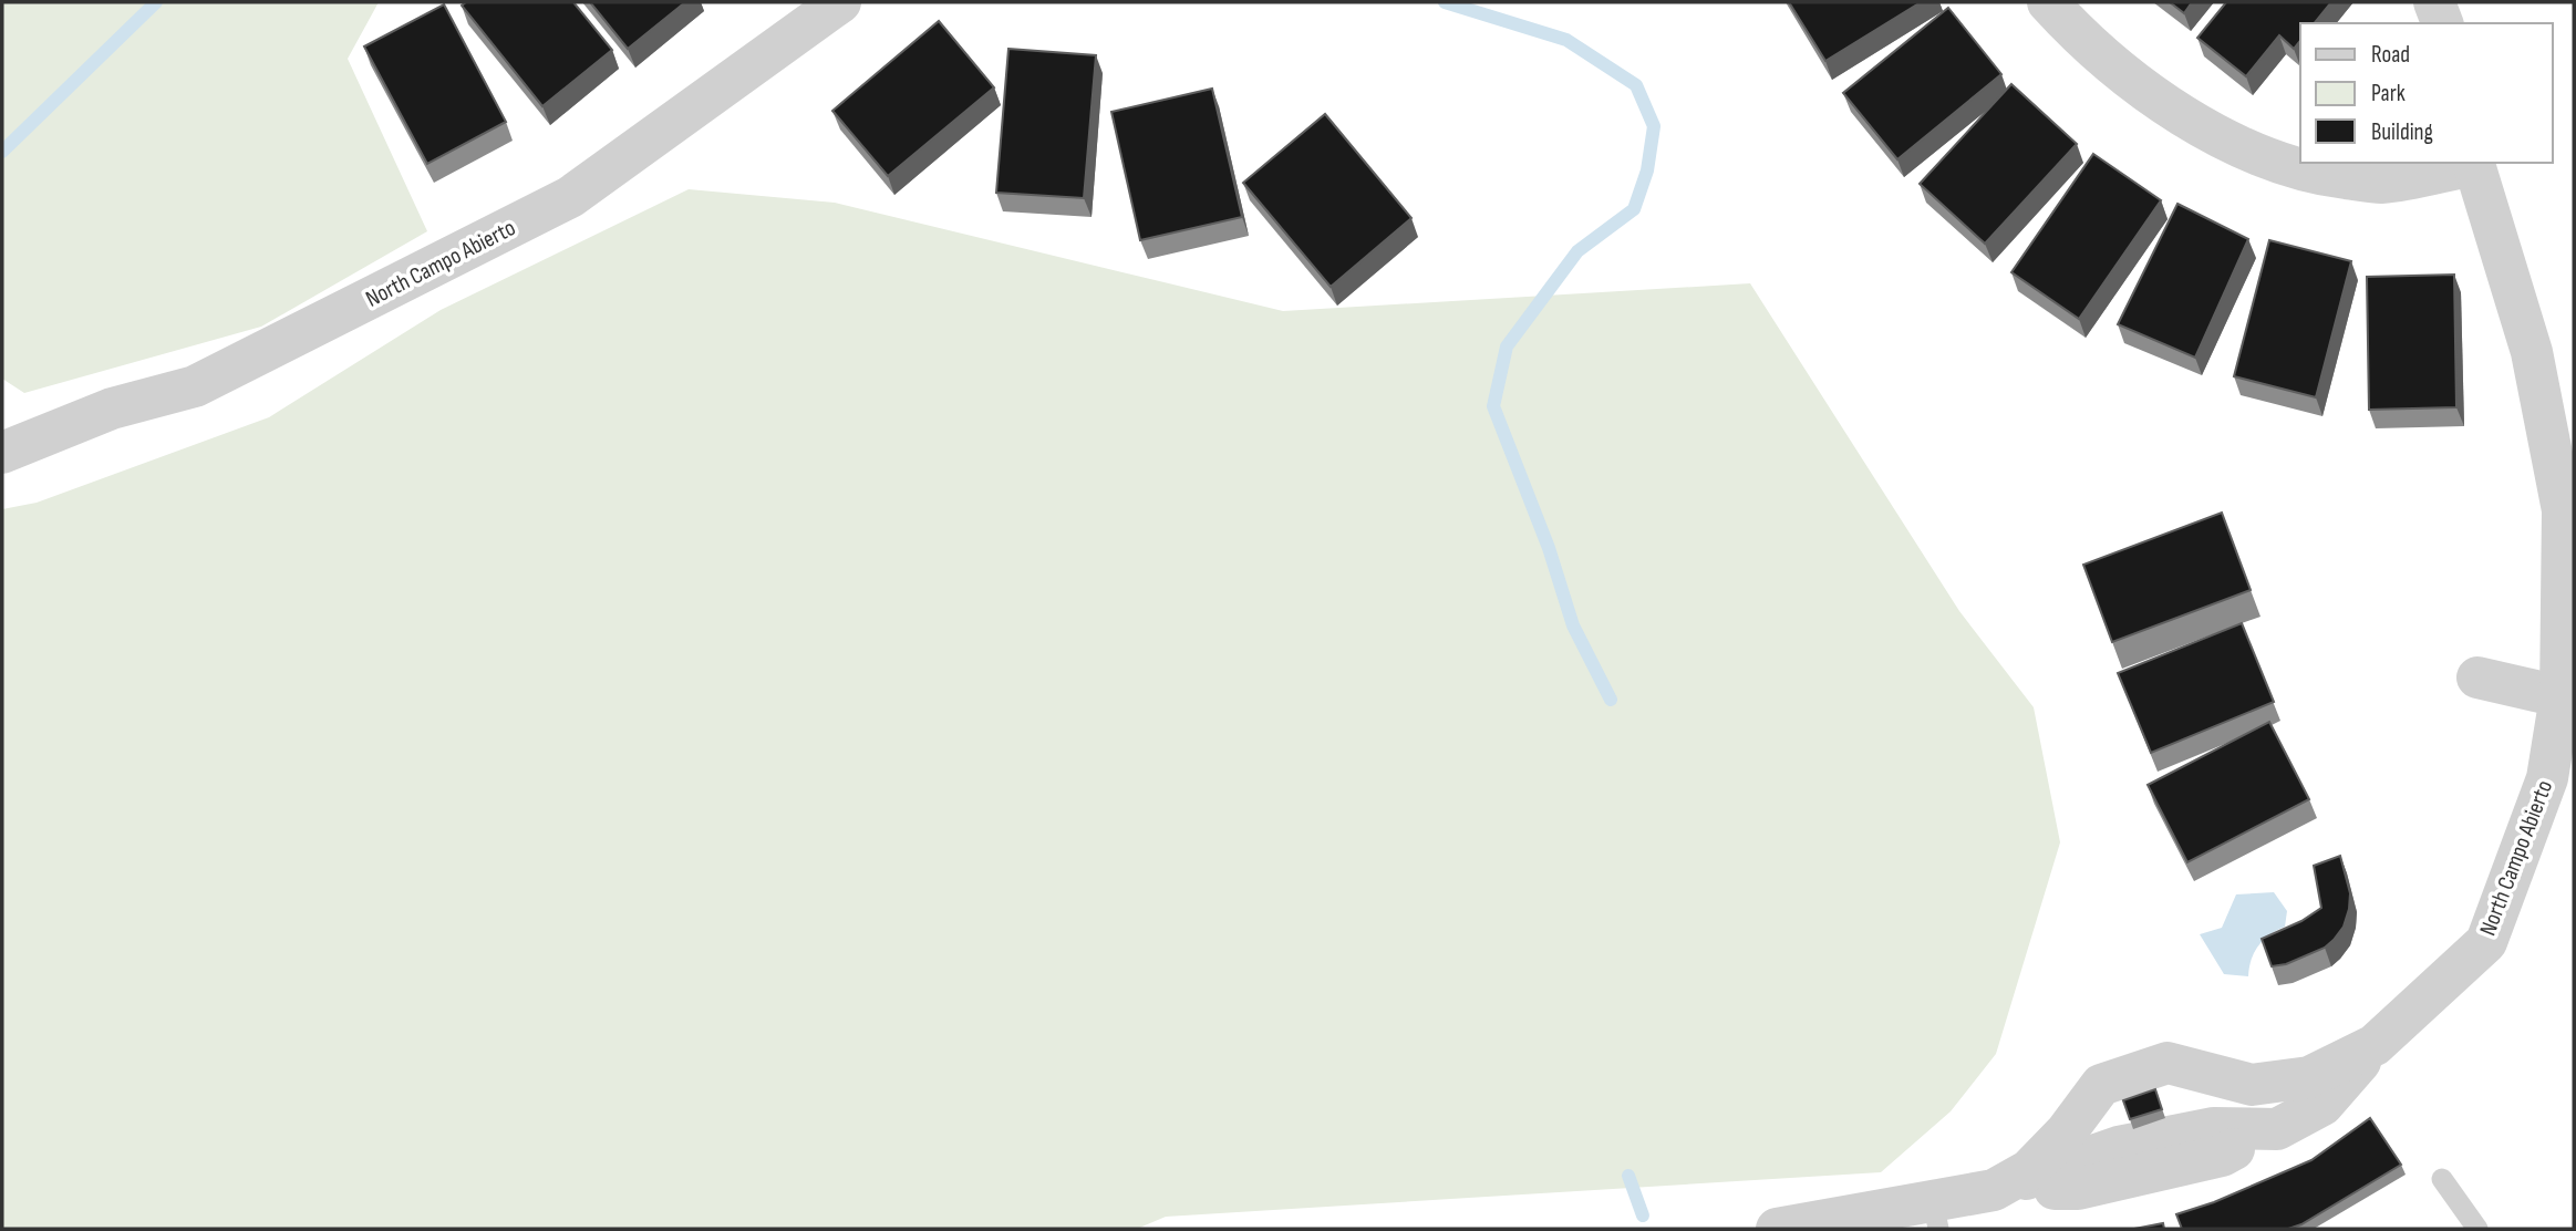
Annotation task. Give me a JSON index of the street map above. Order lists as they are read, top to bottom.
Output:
{
  "streets": {
    "street": ["North Campo Abierto"]
  },
  "legend": ["Road", "Park", "Building"]
}
